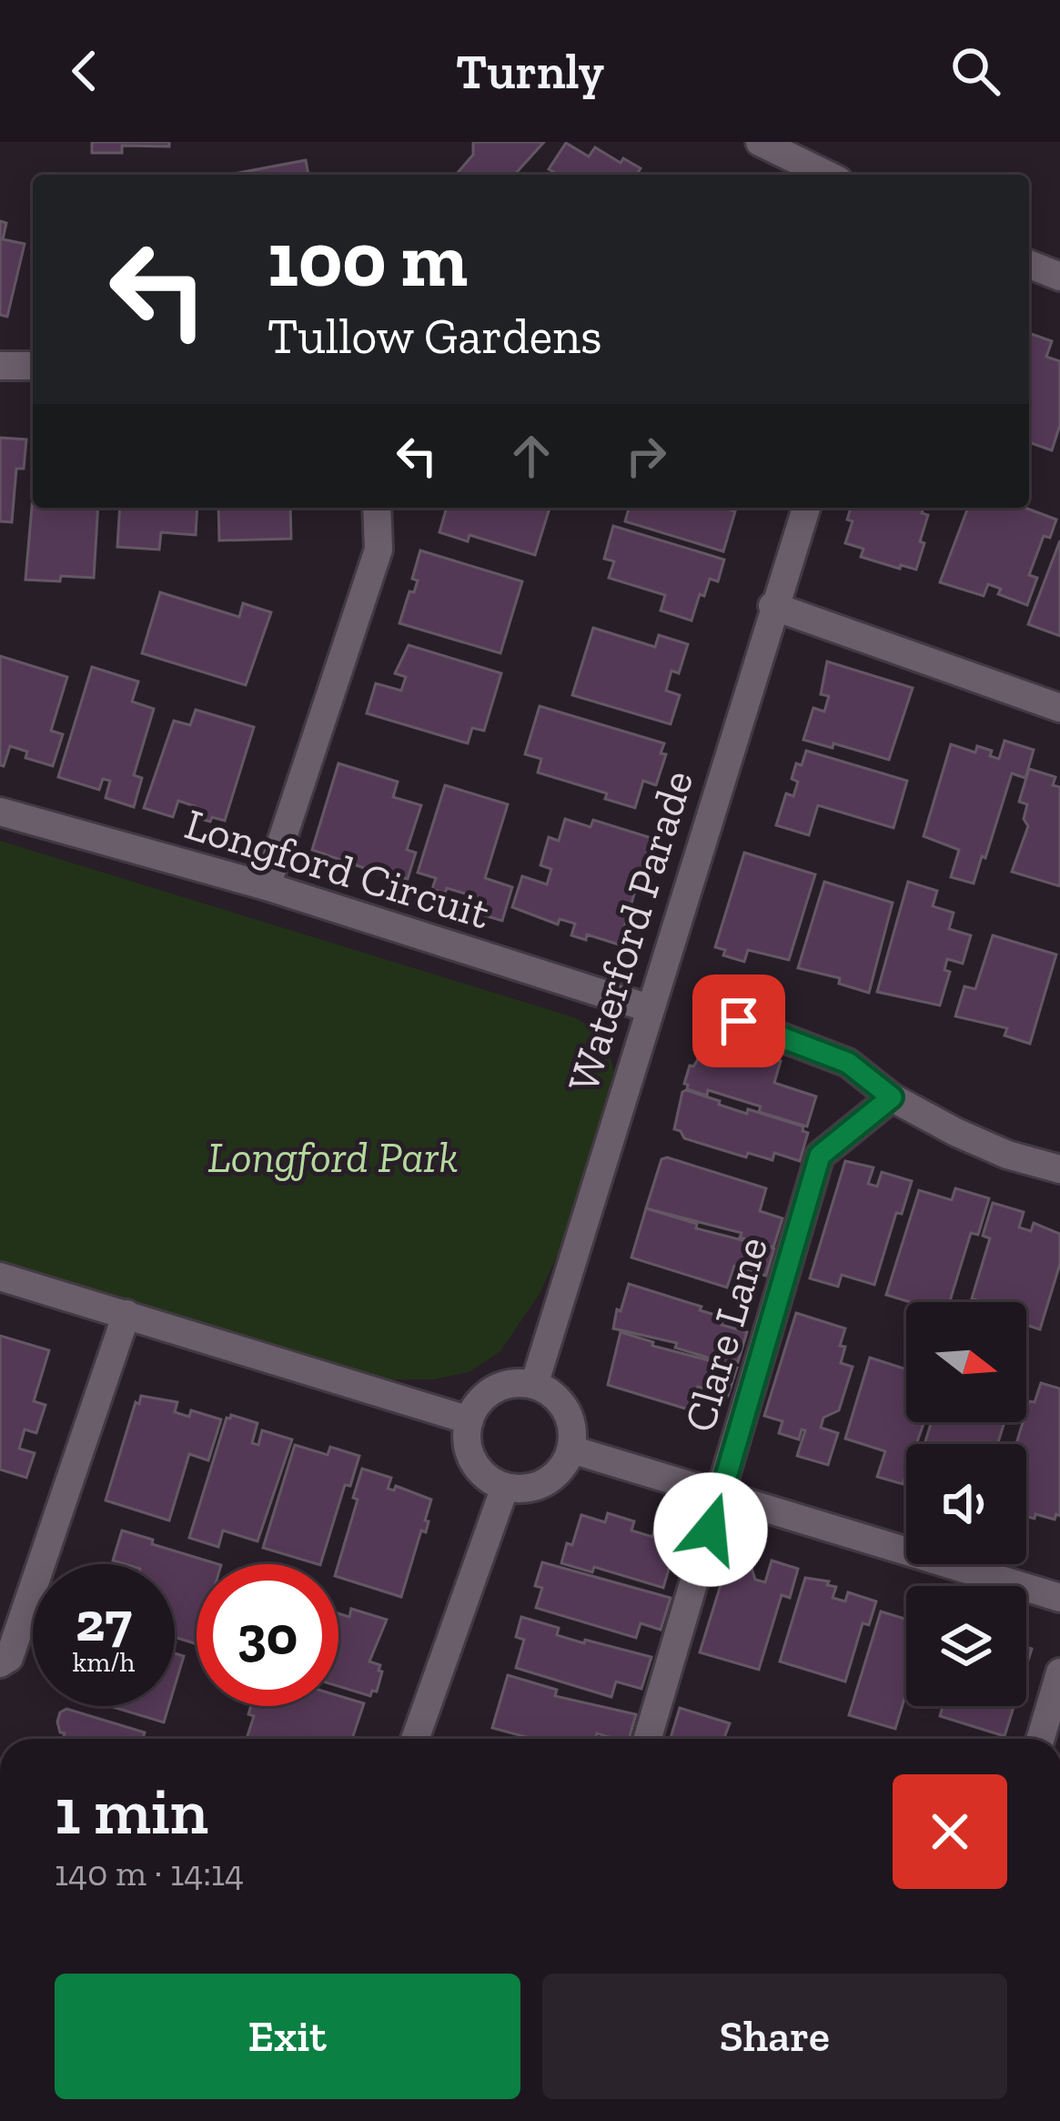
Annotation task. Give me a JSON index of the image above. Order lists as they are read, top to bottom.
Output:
{
  "streets": {
    "street": ["Longford Circuit", "Waterford Parade", "Clare Lane"]
  },
  "crossings": [
    ["Longford Circuit", "Waterford Parade"]
  ],
  "parks": ["Longford Park"],
  "north": "right",
  "page": {
    "header": "Turnly",
    "turn": ["100 m", "Tullow Gardens"],
    "speed": "27 km/h",
    "limit": "30",
    "heading": ["1 min", "140 m · 14:14"],
    "buttons": ["Exit", "Share"]
  }
}
